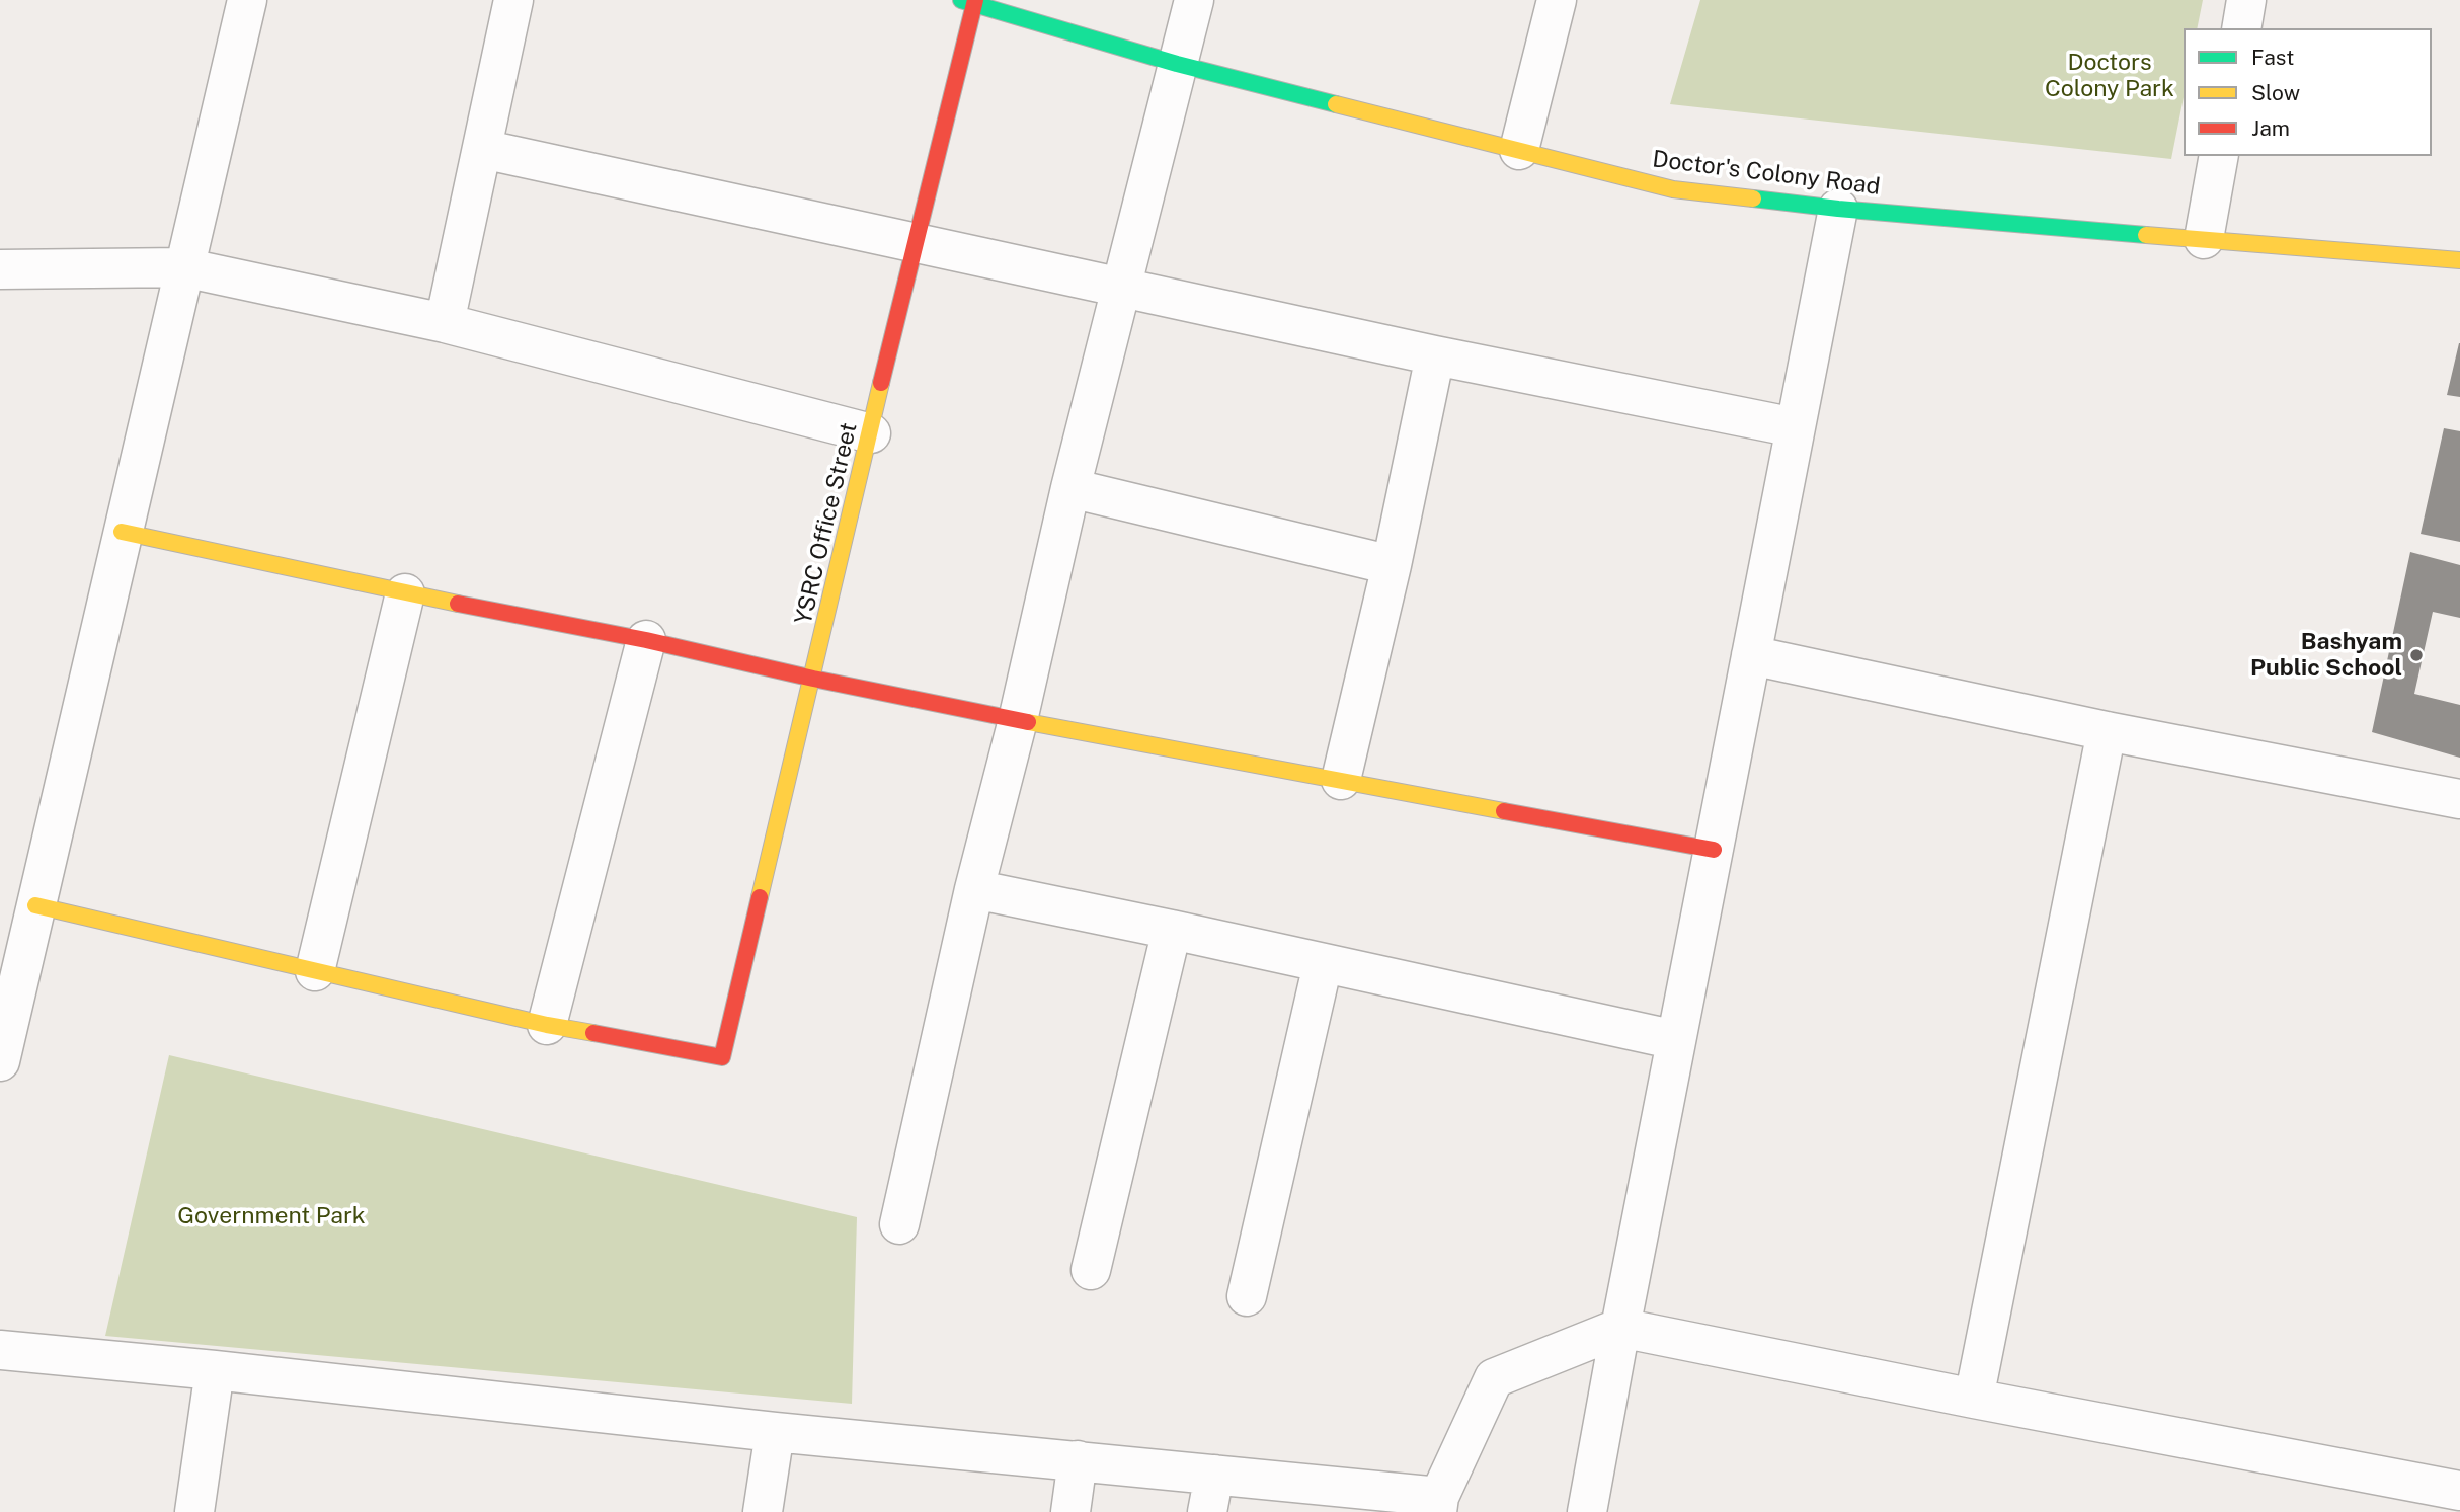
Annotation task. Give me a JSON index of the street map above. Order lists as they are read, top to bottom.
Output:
{
  "streets": {
    "street": ["Doctor's Colony Road", "YSRC Office Street"]
  },
  "crossings": [
    ["Doctor's Colony Road", "YSRC Office Street"]
  ],
  "parks": ["Doctors Colony Park", "Government Park"],
  "places": ["Bashyam Public School"],
  "legend": ["Fast", "Slow", "Jam"]
}
